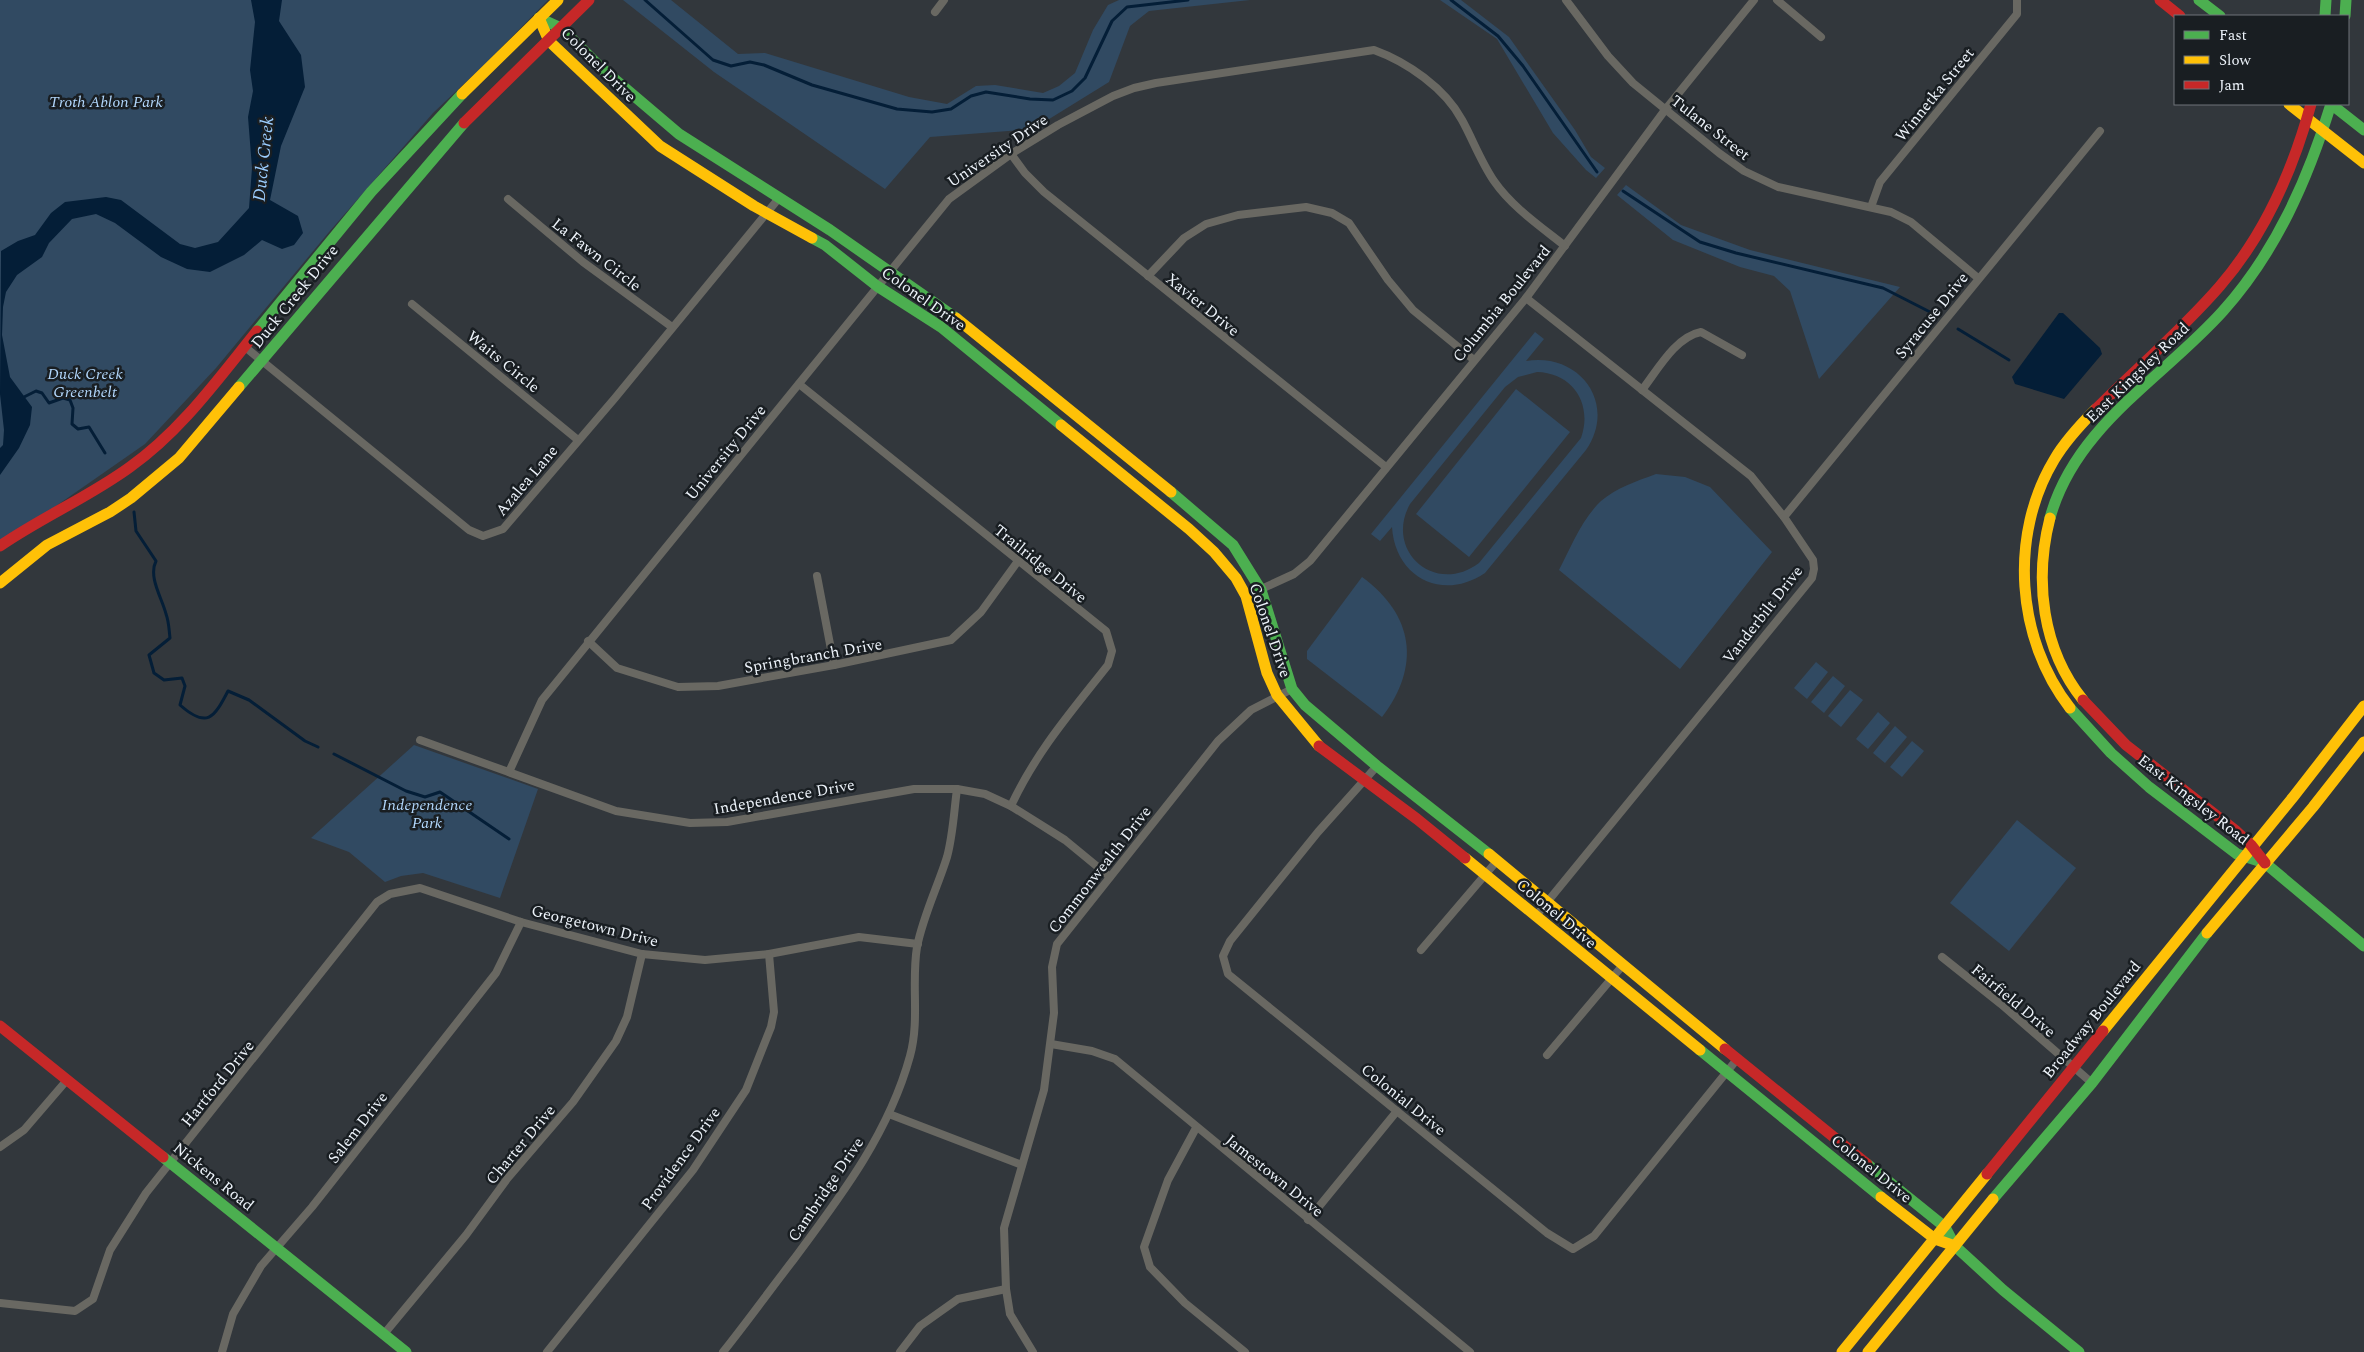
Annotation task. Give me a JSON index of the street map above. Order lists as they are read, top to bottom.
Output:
{
  "streets": {
    "main road": [
      "Colonel Drive",
      "Duck Creek Drive",
      "East Kingsley Road",
      "Broadway Boulevard",
      "Nickens Road"
    ],
    "street": [
      "Winnetka Street",
      "Tulane Street",
      "University Drive",
      "La Fawn Circle",
      "Columbia Boulevard",
      "Xavier Drive",
      "Syracuse Drive",
      "Waits Circle",
      "Azalea Lane",
      "Trailridge Drive",
      "Vanderbilt Drive",
      "Springbranch Drive",
      "Independence Drive",
      "Commonwealth Drive",
      "Georgetown Drive",
      "Fairfield Drive",
      "Hartford Drive",
      "Colonial Drive",
      "Salem Drive",
      "Charter Drive",
      "Providence Drive",
      "Jamestown Drive",
      "Cambridge Drive"
    ]
  },
  "crossings": [
    ["Colonel Drive", "University Drive"],
    ["Colonel Drive", "Duck Creek Drive"],
    ["Colonel Drive", "Columbia Boulevard"],
    ["Colonel Drive", "Azalea Lane"],
    ["Colonel Drive", "Vanderbilt Drive"],
    ["Colonel Drive", "Commonwealth Drive"],
    ["Colonel Drive", "Broadway Boulevard"],
    ["Colonel Drive", "Colonial Drive"],
    ["Winnetka Street", "Tulane Street"],
    ["Tulane Street", "Columbia Boulevard"],
    ["Tulane Street", "Syracuse Drive"],
    ["University Drive", "Columbia Boulevard"],
    ["University Drive", "Xavier Drive"],
    ["University Drive", "Trailridge Drive"],
    ["University Drive", "Springbranch Drive"],
    ["University Drive", "Independence Drive"],
    ["La Fawn Circle", "Azalea Lane"],
    ["Duck Creek Drive", "Azalea Lane"],
    ["Columbia Boulevard", "Xavier Drive"],
    ["Columbia Boulevard", "Vanderbilt Drive"],
    ["Syracuse Drive", "Vanderbilt Drive"],
    ["Waits Circle", "Azalea Lane"],
    ["East Kingsley Road", "Broadway Boulevard"],
    ["Trailridge Drive", "Springbranch Drive"],
    ["Trailridge Drive", "Independence Drive"],
    ["Independence Drive", "Commonwealth Drive"],
    ["Independence Drive", "Cambridge Drive"],
    ["Commonwealth Drive", "Jamestown Drive"],
    ["Georgetown Drive", "Hartford Drive"],
    ["Georgetown Drive", "Salem Drive"],
    ["Georgetown Drive", "Charter Drive"],
    ["Georgetown Drive", "Providence Drive"],
    ["Georgetown Drive", "Cambridge Drive"],
    ["Fairfield Drive", "Broadway Boulevard"],
    ["Hartford Drive", "Nickens Road"],
    ["Salem Drive", "Nickens Road"],
    ["Charter Drive", "Nickens Road"]
  ],
  "water": ["Duck Creek"],
  "parks": ["Troth Ablon Park", "Duck Creek Greenbelt", "Independence Park"],
  "legend": ["Fast", "Slow", "Jam"]
}
